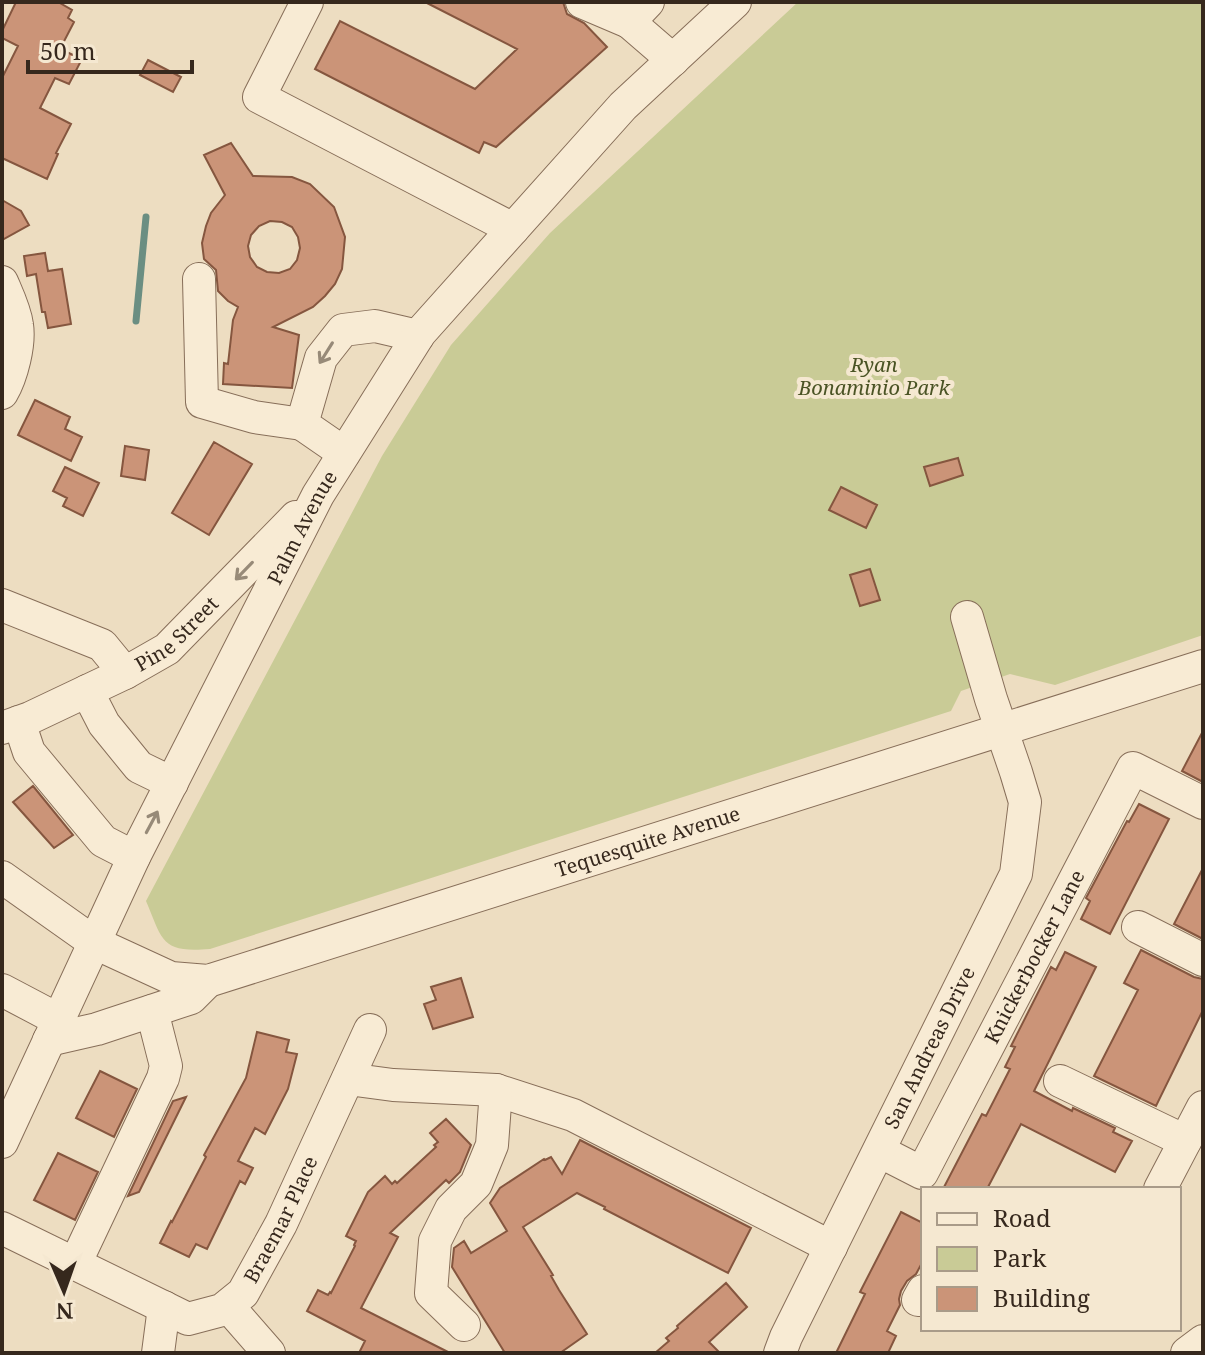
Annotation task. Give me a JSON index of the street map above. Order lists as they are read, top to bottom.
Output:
{
  "streets": {
    "street": [
      "Palm Avenue",
      "Pine Street",
      "Tequesquite Avenue",
      "Knickerbocker Lane",
      "San Andreas Drive",
      "Braemar Place"
    ]
  },
  "crossings": [
    ["Palm Avenue", "Pine Street"],
    ["Palm Avenue", "Tequesquite Avenue"],
    ["Tequesquite Avenue", "San Andreas Drive"],
    ["Knickerbocker Lane", "San Andreas Drive"]
  ],
  "one_way": ["Pine Street"],
  "parks": ["Ryan Bonaminio Park"],
  "legend": ["Road", "Park", "Building"],
  "scale_bar": "50 m",
  "north": "bottom"
}
